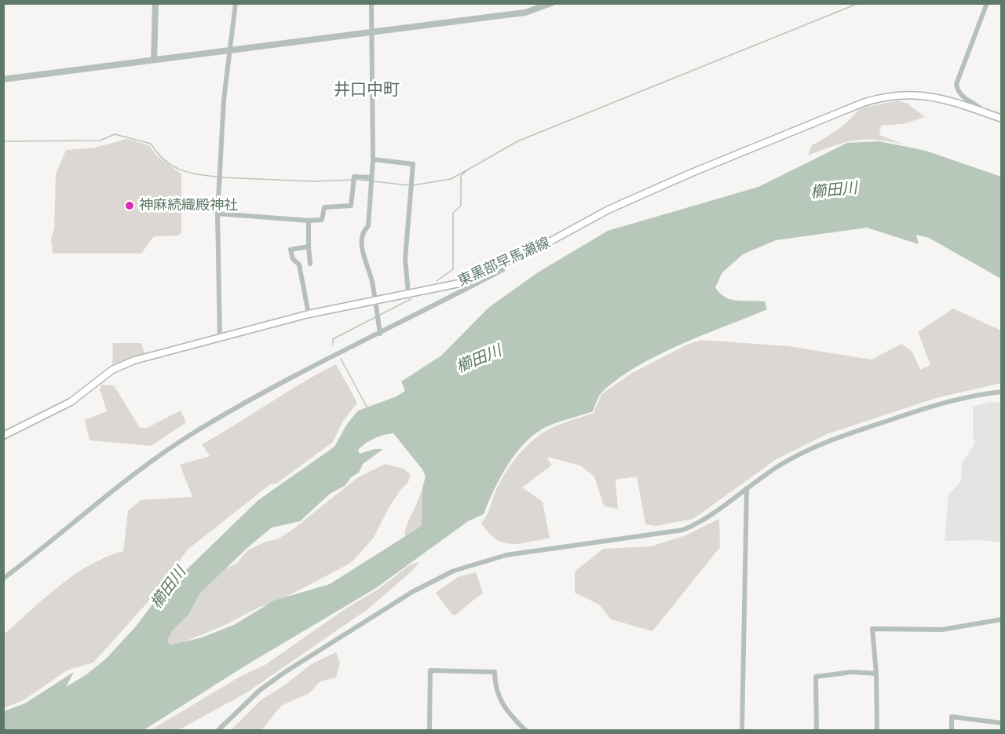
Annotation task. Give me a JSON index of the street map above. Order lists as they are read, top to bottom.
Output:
{
  "streets": {
    "main road": ["東黒部早馬瀬線"]
  },
  "districts": ["井口中町"],
  "water": ["櫛田川"],
  "places": ["神麻続織殿神社"]
}
